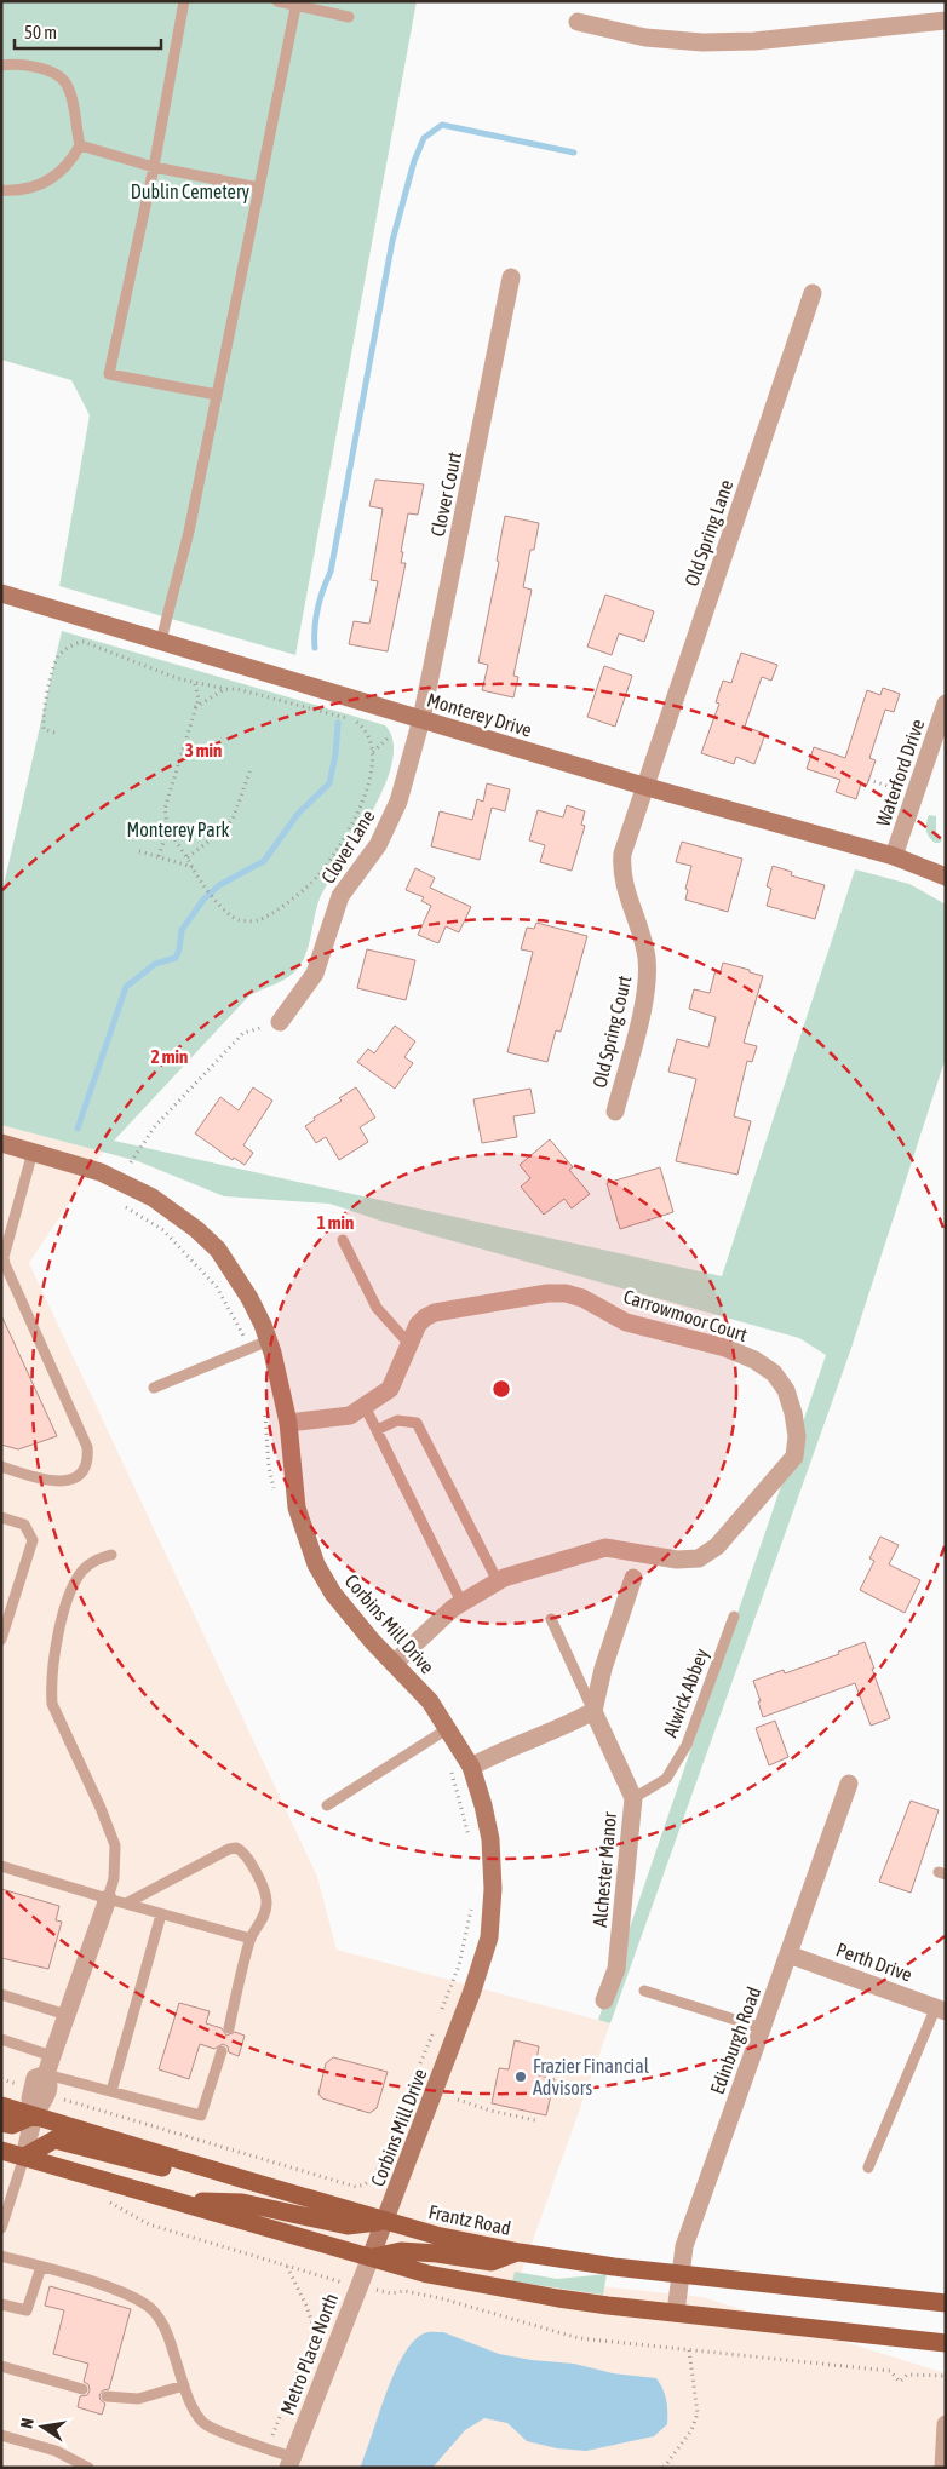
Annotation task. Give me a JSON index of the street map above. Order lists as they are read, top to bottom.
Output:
{
  "streets": {
    "main road": ["Frantz Road"],
    "street": [
      "Clover Court",
      "Old Spring Lane",
      "Monterey Drive",
      "Waterford Drive",
      "Clover Lane",
      "Old Spring Court",
      "Carrowmoor Court",
      "Corbins Mill Drive",
      "Alchester Manor",
      "Perth Drive",
      "Edinburgh Road",
      "Metro Place North"
    ],
    "lane": ["Alwick Abbey"]
  },
  "crossings": [
    ["Clover Court", "Monterey Drive"],
    ["Clover Court", "Clover Lane"],
    ["Old Spring Lane", "Monterey Drive"],
    ["Old Spring Lane", "Old Spring Court"],
    ["Monterey Drive", "Waterford Drive"],
    ["Monterey Drive", "Clover Lane"],
    ["Monterey Drive", "Old Spring Court"],
    ["Carrowmoor Court", "Corbins Mill Drive"],
    ["Corbins Mill Drive", "Frantz Road"],
    ["Corbins Mill Drive", "Metro Place North"],
    ["Alwick Abbey", "Alchester Manor"],
    ["Perth Drive", "Edinburgh Road"],
    ["Edinburgh Road", "Frantz Road"]
  ],
  "parks": ["Dublin Cemetery", "Monterey Park"],
  "places": ["Frazier Financial Advisors"],
  "scale_bar": "50 m",
  "north": "left",
  "rings": ["3 min", "2 min", "1 min"]
}
